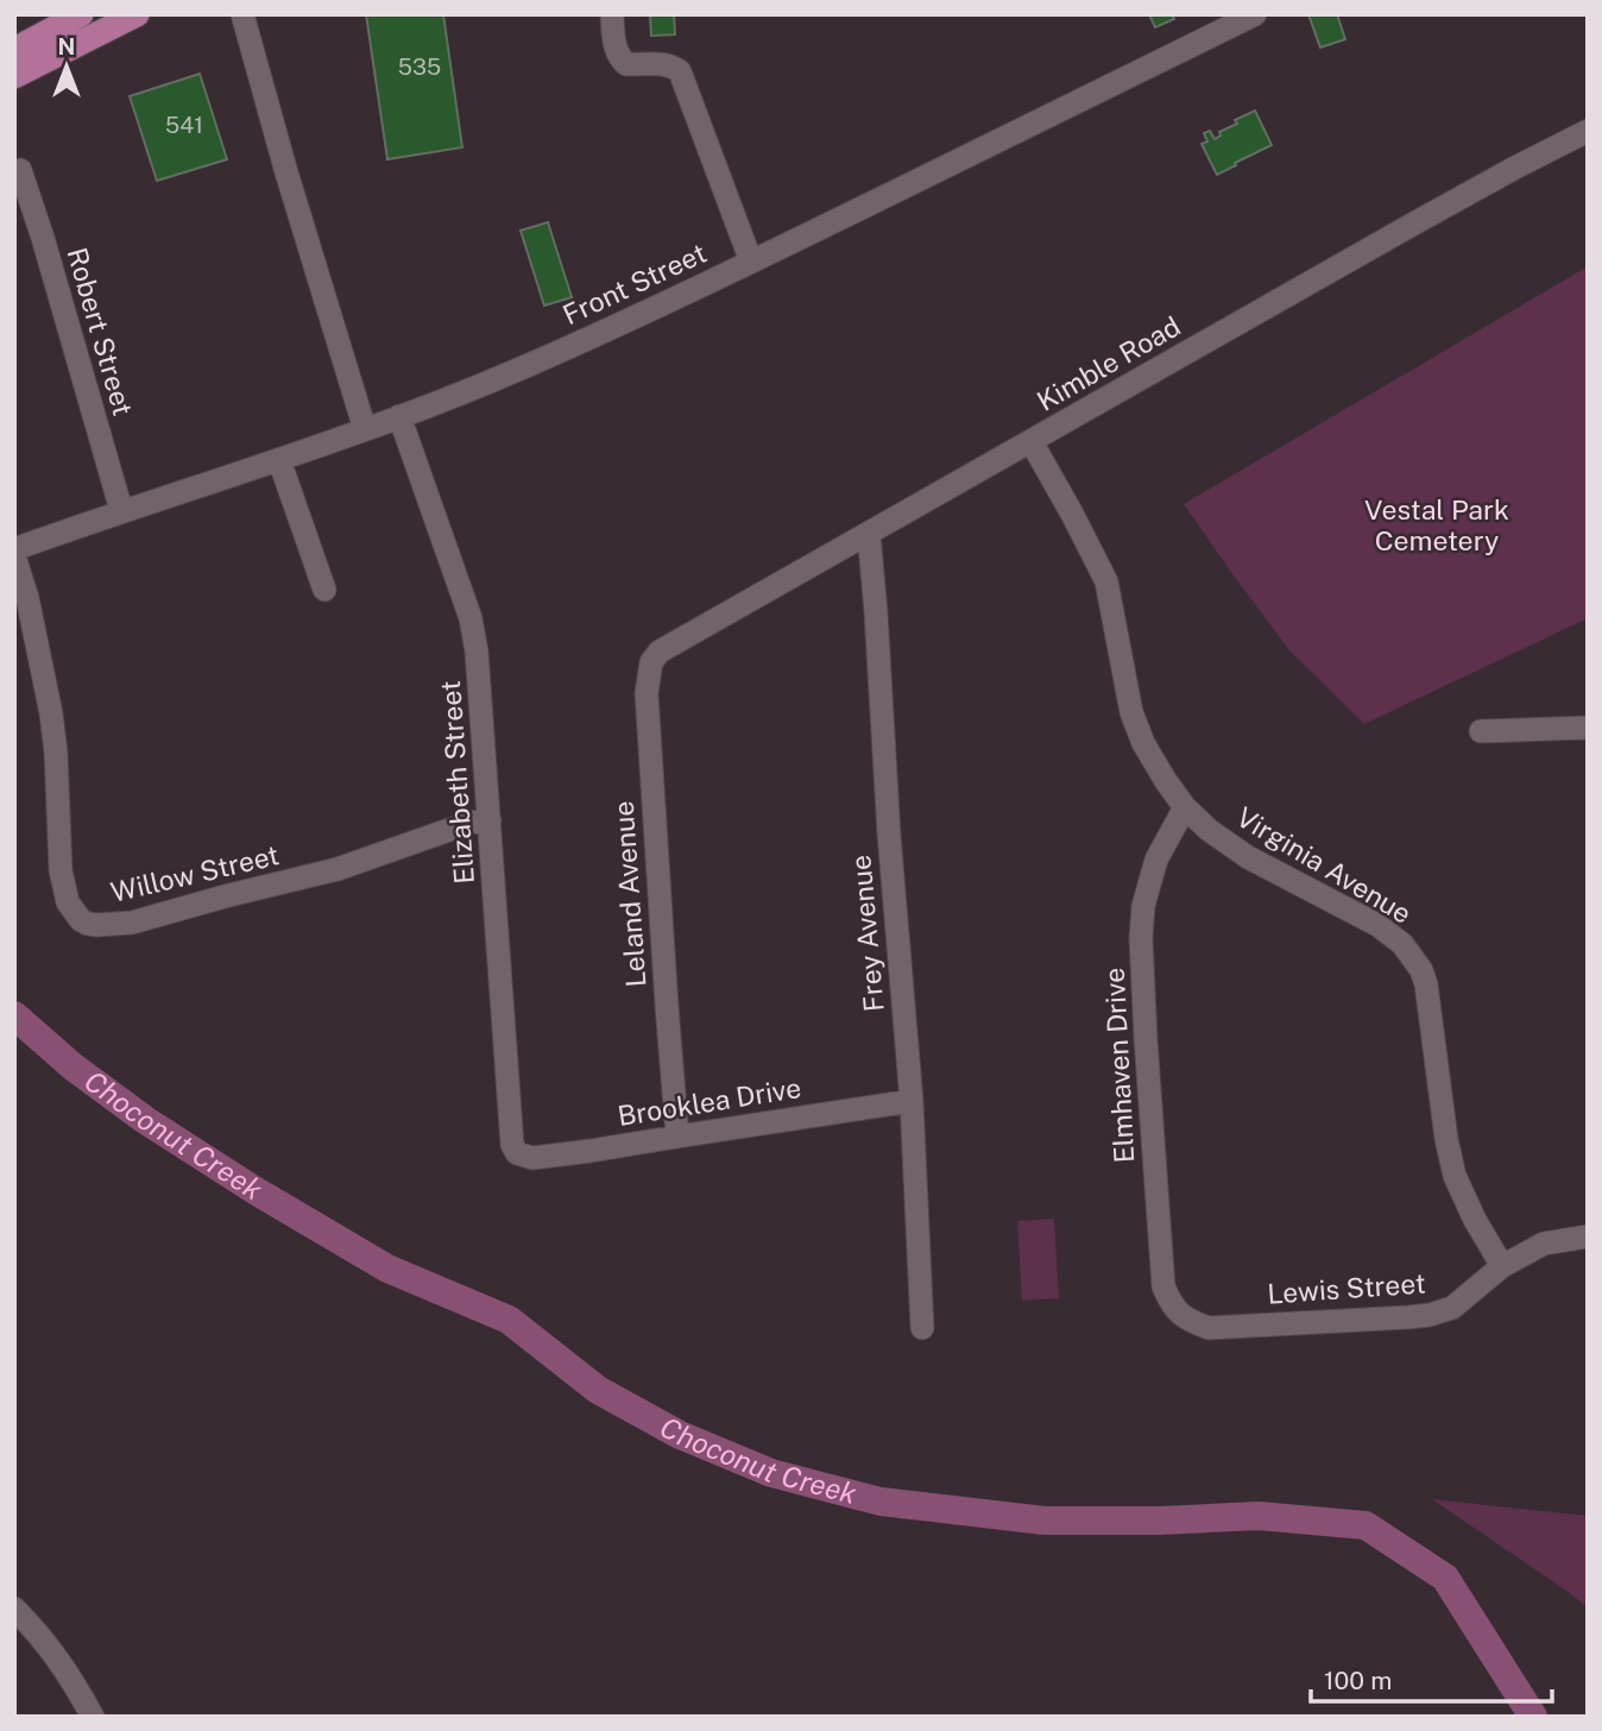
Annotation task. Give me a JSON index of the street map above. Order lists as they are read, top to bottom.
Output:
{
  "streets": {
    "street": [
      "Front Street",
      "Robert Street",
      "Kimble Road",
      "Elizabeth Street",
      "Virginia Avenue",
      "Willow Street",
      "Leland Avenue",
      "Frey Avenue",
      "Elmhaven Drive",
      "Brooklea Drive",
      "Lewis Street"
    ]
  },
  "crossings": [
    ["Front Street", "Robert Street"],
    ["Front Street", "Elizabeth Street"],
    ["Kimble Road", "Virginia Avenue"],
    ["Kimble Road", "Leland Avenue"],
    ["Kimble Road", "Frey Avenue"],
    ["Elizabeth Street", "Willow Street"],
    ["Elizabeth Street", "Brooklea Drive"],
    ["Virginia Avenue", "Elmhaven Drive"],
    ["Virginia Avenue", "Lewis Street"],
    ["Leland Avenue", "Brooklea Drive"],
    ["Frey Avenue", "Brooklea Drive"],
    ["Elmhaven Drive", "Lewis Street"]
  ],
  "water": ["Choconut Creek"],
  "parks": ["Vestal Park Cemetery"],
  "house_numbers": ["535", "541"],
  "scale_bar": "100 m",
  "north": "top"
}
